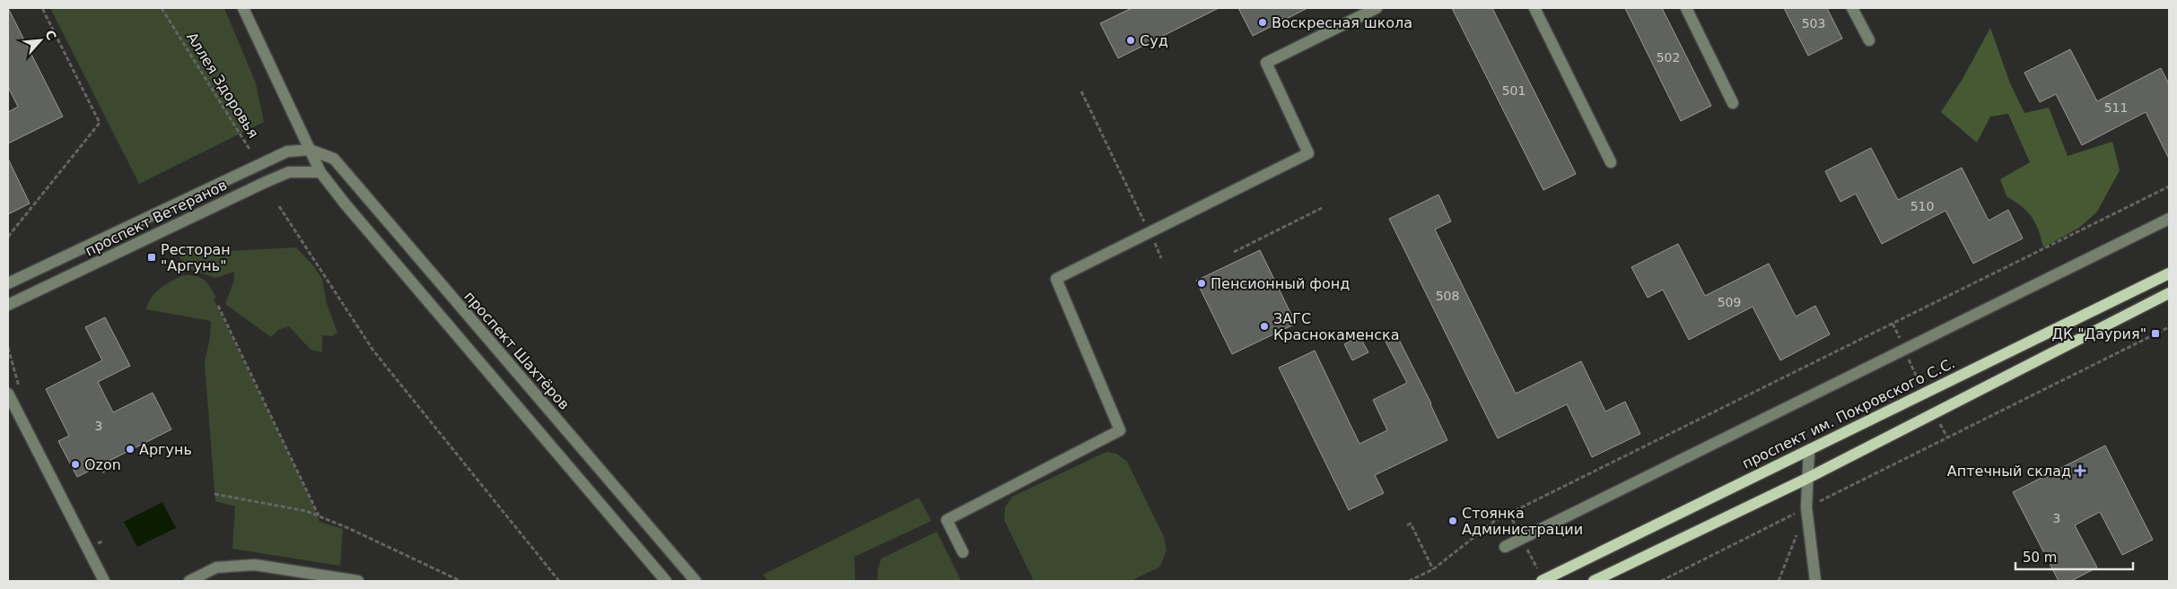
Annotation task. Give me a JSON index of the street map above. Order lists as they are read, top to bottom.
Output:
{
  "streets": {
    "main road": ["проспект им. Покровского С.С."],
    "street": ["проспект Ветеранов", "проспект Шахтёров"],
    "path": ["Аллея Здоровья"]
  },
  "crossings": [
    ["проспект Ветеранов", "проспект Шахтёров"]
  ],
  "places": {
    "other": [
      "Воскресная школа",
      "Суд",
      "Пенсионный фонд",
      "ЗАГС Краснокаменска",
      "Аргунь",
      "Ozon",
      "Стоянка Администрации"
    ],
    "transit": ["Ресторан \"Аргунь\"", "ДК \"Даурия\""],
    "health": ["Аптечный склад"]
  },
  "house_numbers": [
    "503",
    "502",
    "501",
    "511",
    "510",
    "508",
    "509",
    "3",
    "3"
  ],
  "scale_bar": "50 m",
  "north": "top right"
}
